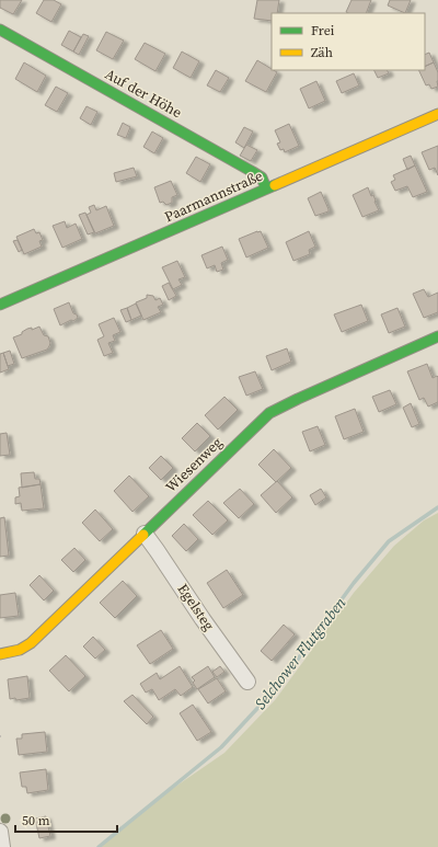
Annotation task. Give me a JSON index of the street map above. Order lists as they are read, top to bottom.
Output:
{
  "streets": {
    "street": [
      "Auf der Höhe",
      "Paarmannstraße",
      "Wiesenweg",
      "Egelsteg"
    ]
  },
  "crossings": [
    ["Auf der Höhe", "Paarmannstraße"],
    ["Wiesenweg", "Egelsteg"]
  ],
  "water": ["Selchower Flutgraben"],
  "legend": ["Frei", "Zäh"],
  "scale_bar": "50 m"
}
